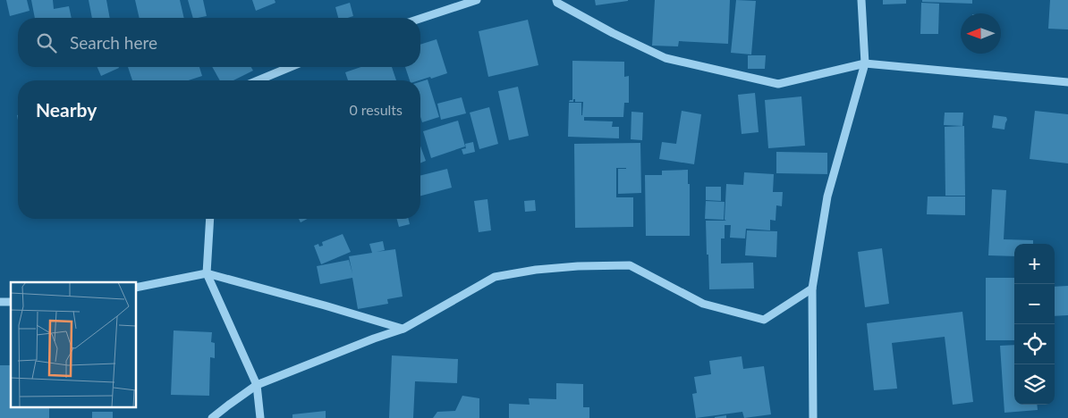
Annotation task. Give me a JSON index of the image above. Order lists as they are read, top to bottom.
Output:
{
  "north": "left",
  "page": {
    "search": "Search here",
    "heading": ["Nearby", "0 results"],
    "map_buttons": ["+", "−"]
  }
}
